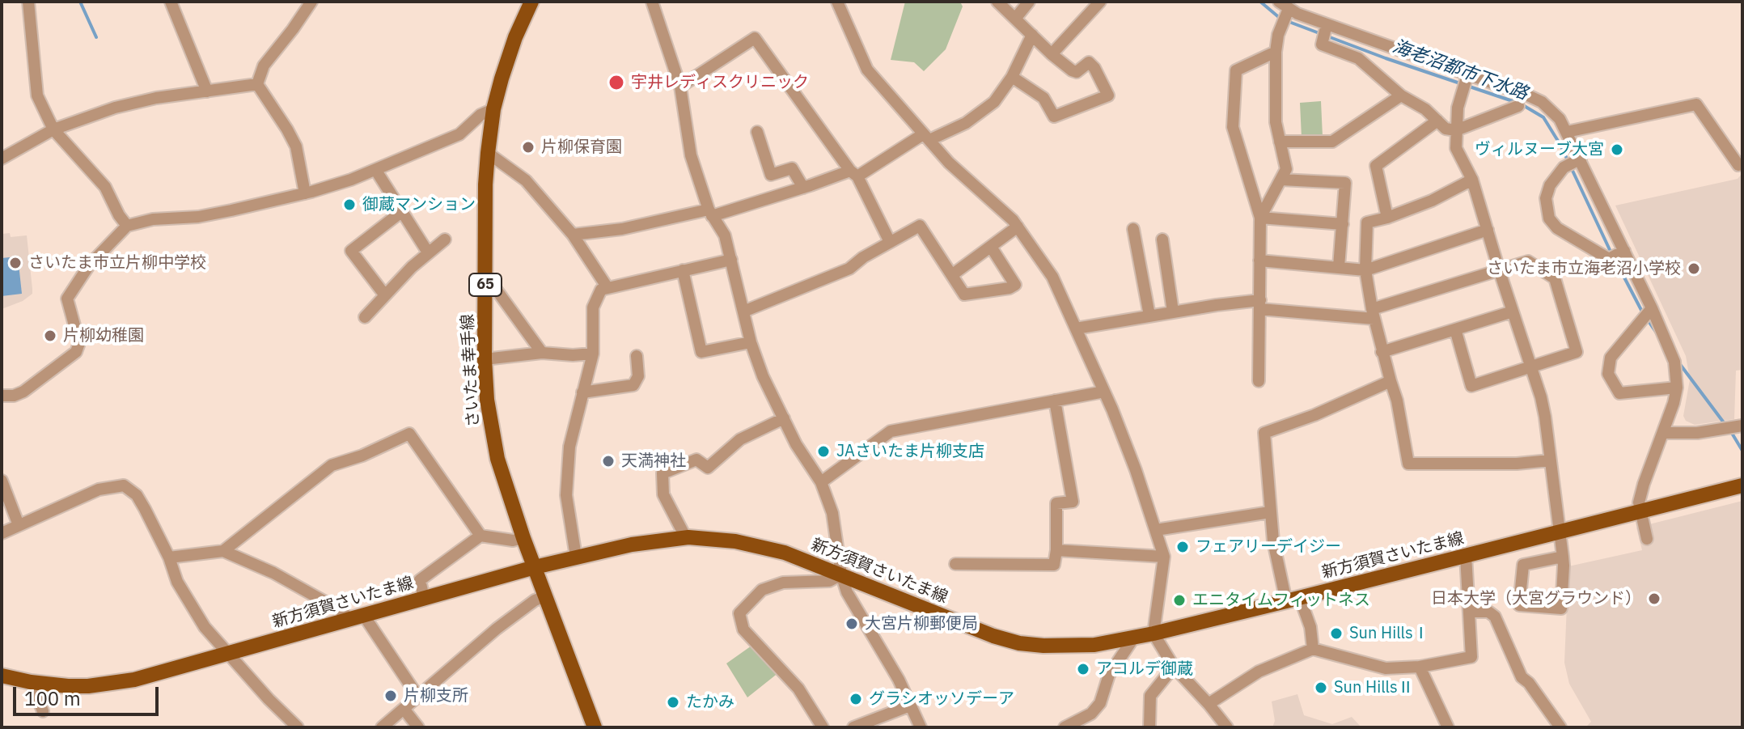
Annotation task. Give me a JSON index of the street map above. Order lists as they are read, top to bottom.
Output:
{
  "streets": {
    "main road": ["65", "さいたま幸手線", "新方須賀さいたま線"]
  },
  "crossings": [
    ["さいたま幸手線", "新方須賀さいたま線"]
  ],
  "water": ["海老沼都市下水路"],
  "places": [
    "宇井レディスクリニック",
    "片柳保育園",
    "ヴィルヌーブ大宮",
    "御蔵マンション",
    "さいたま市立片柳中学校",
    "さいたま市立海老沼小学校",
    "片柳幼稚園",
    "JAさいたま片柳支店",
    "天満神社",
    "フェアリーデイジー",
    "日本大学（大宮グラウンド）",
    "エニタイムフィットネス",
    "大宮片柳郵便局",
    "Sun HillsⅠ",
    "アコルデ御蔵",
    "Sun HillsⅡ",
    "片柳支所",
    "グラシオッソデーア",
    "たかみ"
  ],
  "scale_bar": "100 m"
}
